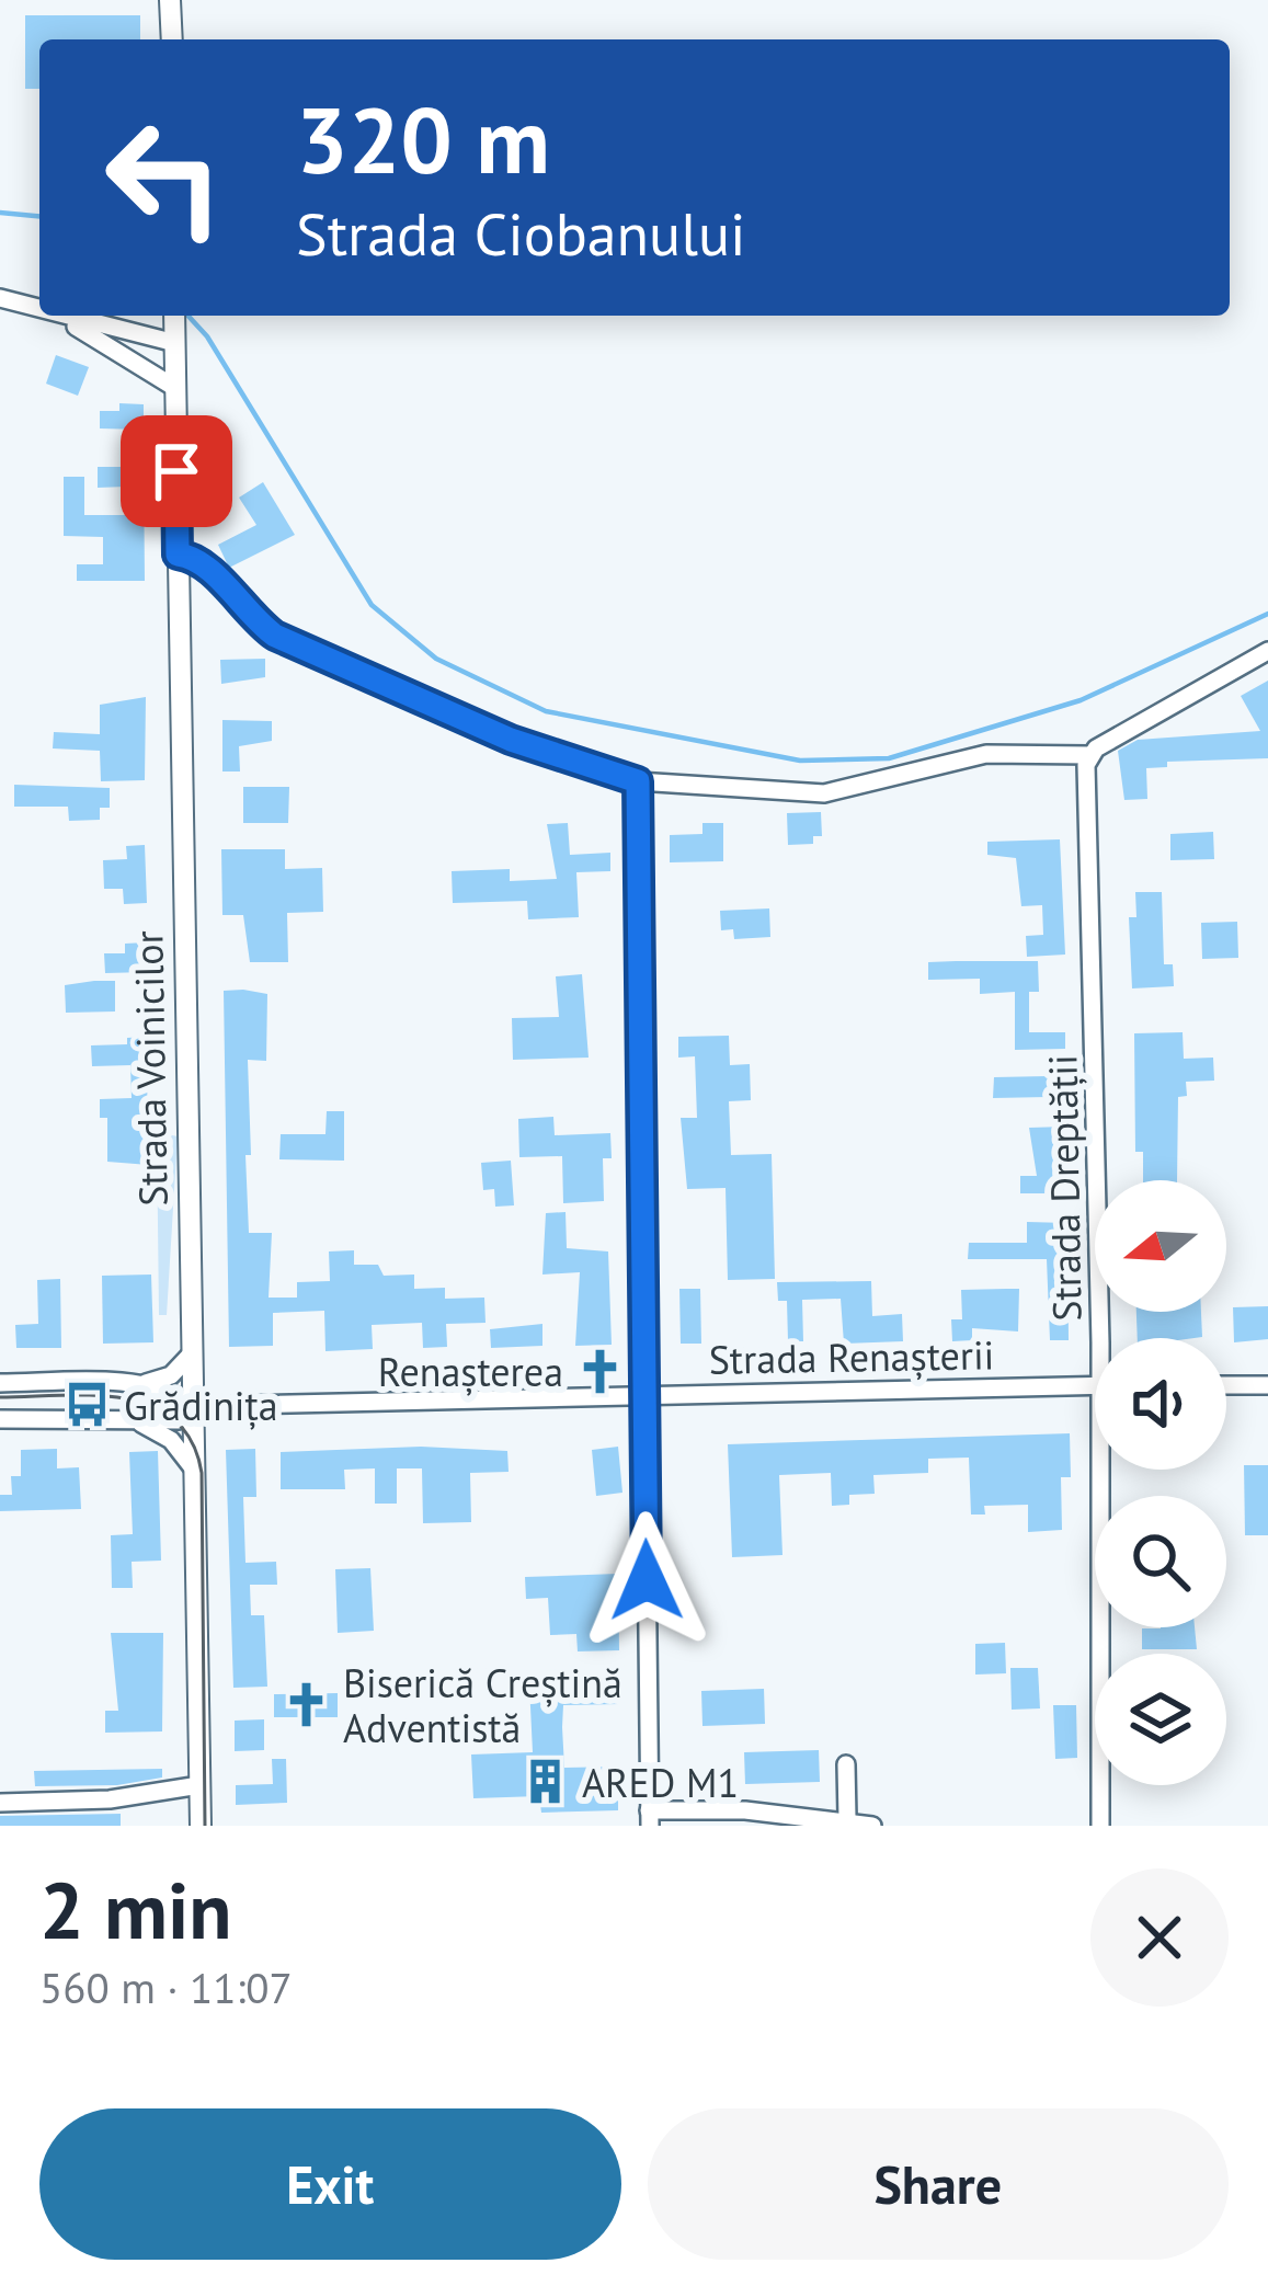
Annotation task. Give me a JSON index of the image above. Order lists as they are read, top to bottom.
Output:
{
  "streets": {
    "main road": ["Strada Voinicilor"],
    "street": ["Strada Dreptății", "Strada Renașterii"]
  },
  "crossings": [
    ["Strada Voinicilor", "Strada Renașterii"]
  ],
  "places": {
    "church": ["Renașterea", "Biserică Creștină Adventistă"],
    "bus stop": ["Grădinița"],
    "building": ["ARED M1"]
  },
  "north": "left",
  "page": {
    "turn": ["320 m", "Strada Ciobanului"],
    "heading": ["2 min", "560 m · 11:07"],
    "buttons": ["Exit", "Share"]
  }
}
